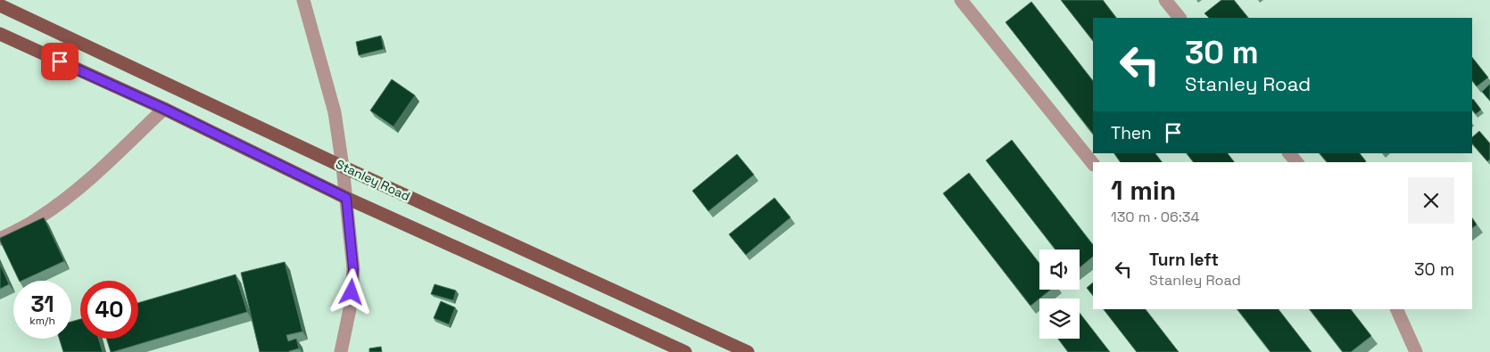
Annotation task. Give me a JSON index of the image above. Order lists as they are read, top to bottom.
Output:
{
  "streets": {
    "main road": ["Stanley Road"]
  },
  "page": {
    "turn": ["30 m", "Stanley Road"],
    "then": "Then",
    "heading": ["1 min", "130 m · 06:34"],
    "list": [
      {
        "name": "Turn left",
        "note": "Stanley Road",
        "value": "30 m"
      }
    ],
    "speed": "31 km/h",
    "limit": "40"
  }
}
